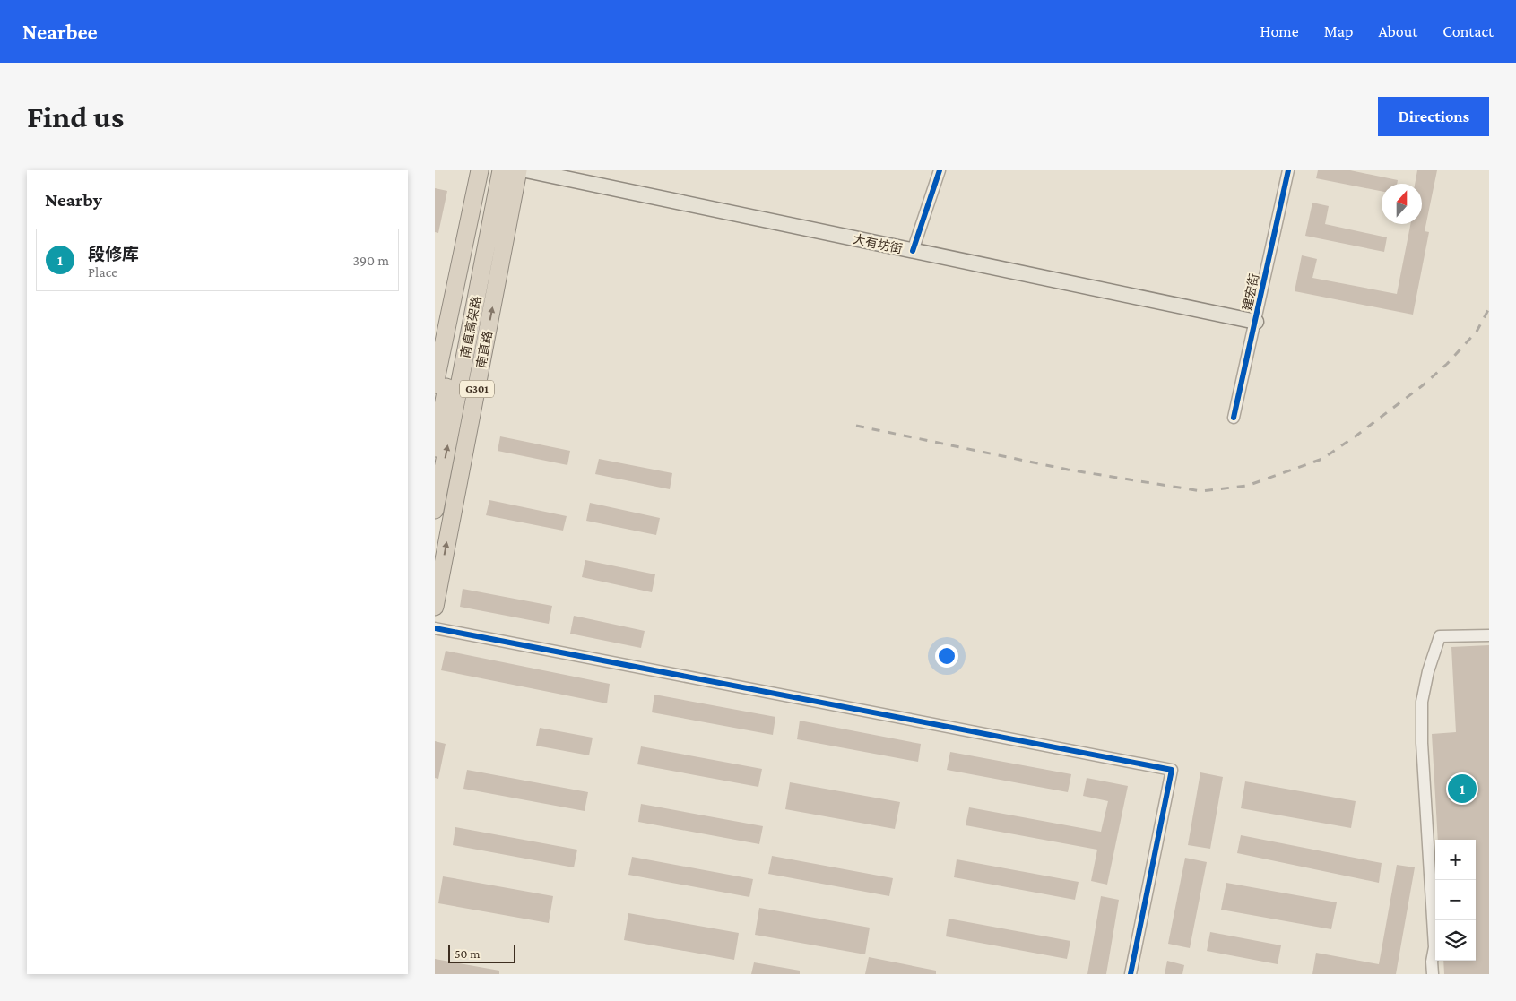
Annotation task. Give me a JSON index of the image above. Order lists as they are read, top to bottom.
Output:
{
  "streets": {
    "highway": ["南直高架路", "南直路", "G301"],
    "main road": ["大有坊街"],
    "street": ["建宏街"]
  },
  "crossings": [
    ["大有坊街", "建宏街"]
  ],
  "scale_bar": "50 m",
  "north": "top",
  "page": {
    "header": "Nearbee",
    "nav": [
      "Home",
      "Map",
      "About",
      "Contact"
    ],
    "buttons": "Directions",
    "title": "Find us",
    "heading": "Nearby",
    "list": [
      {
        "mark": "1",
        "name": "段修库",
        "note": "Place",
        "value": "390 m"
      }
    ],
    "pins": "1",
    "map_buttons": ["+", "−"],
    "scale": "50 m"
  }
}
